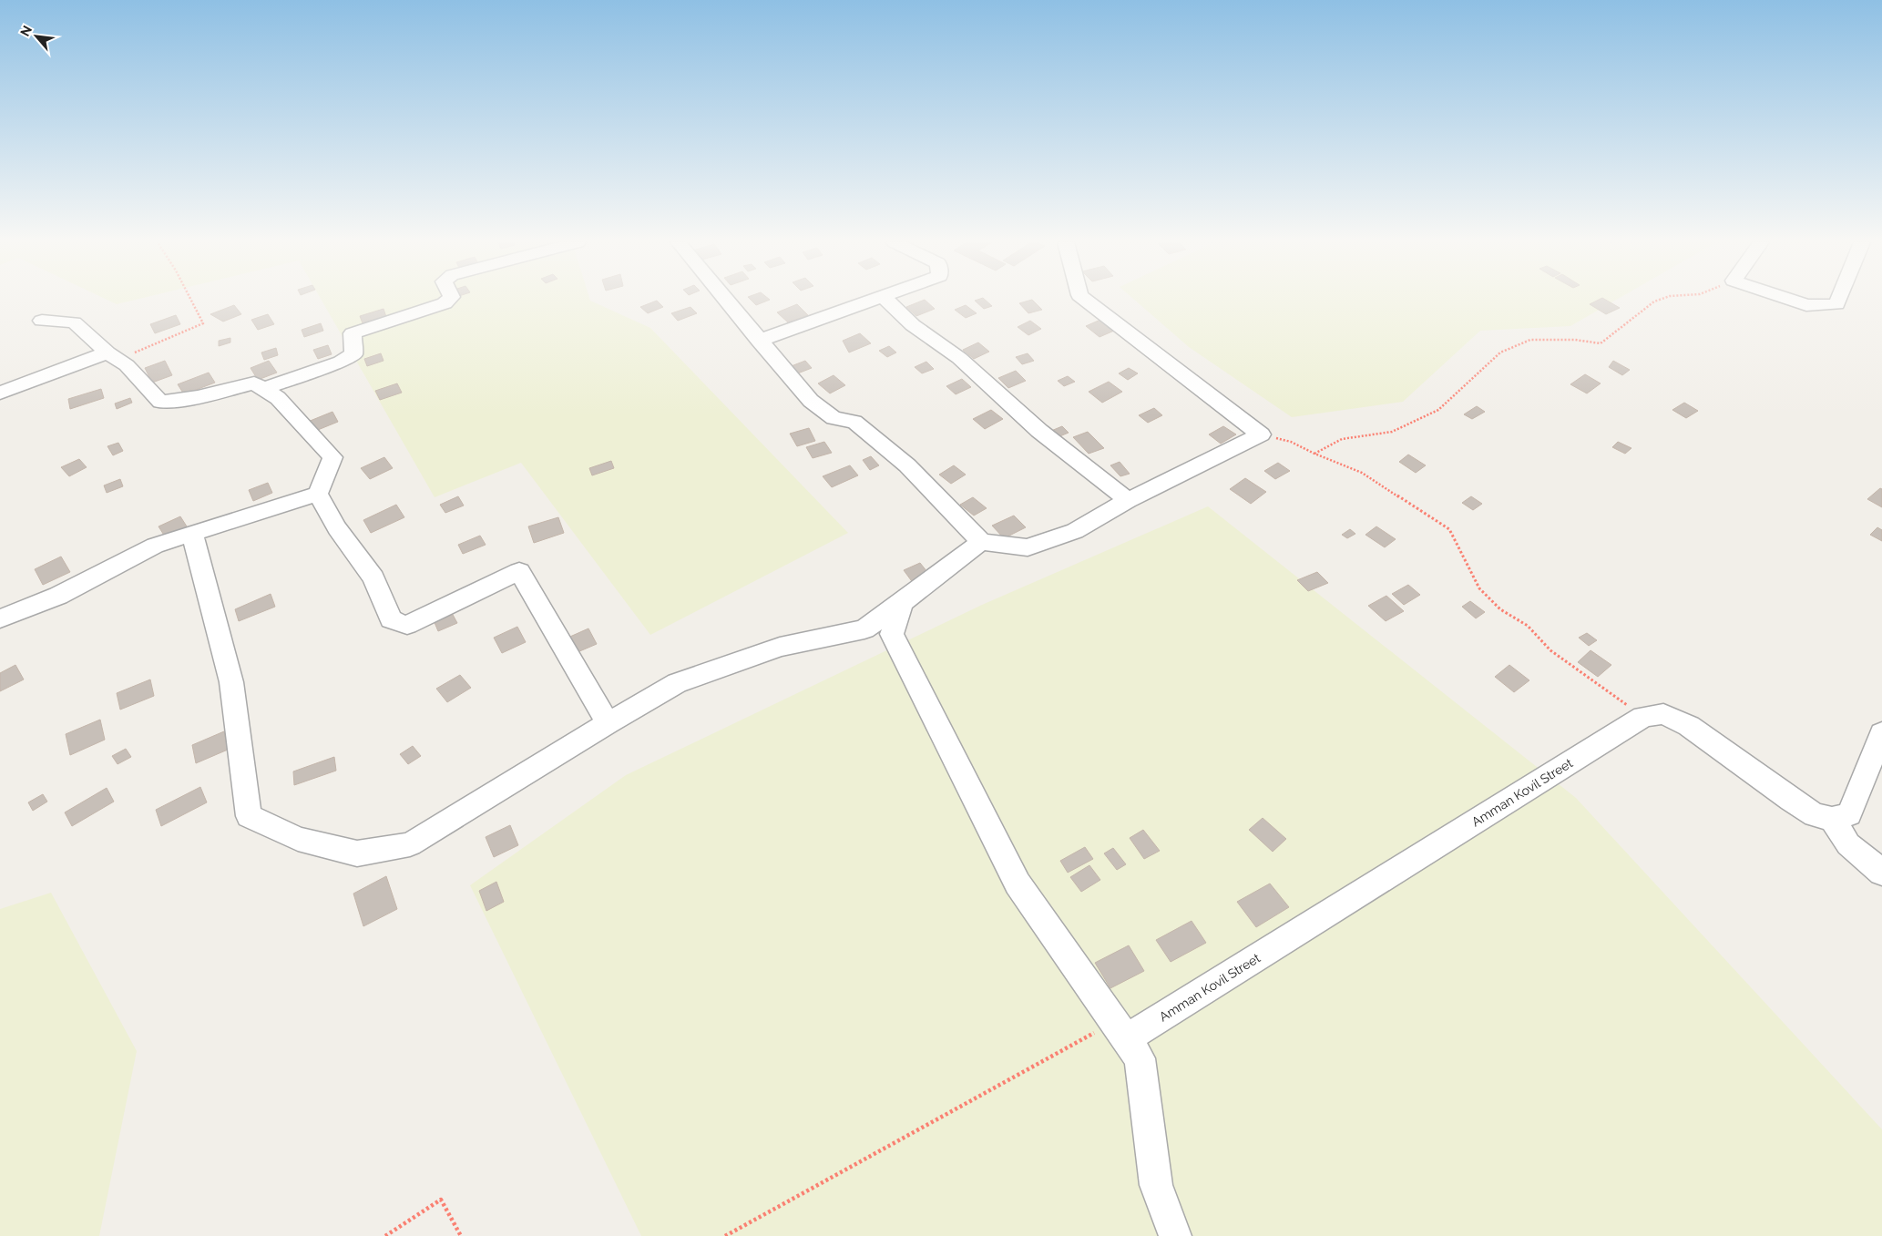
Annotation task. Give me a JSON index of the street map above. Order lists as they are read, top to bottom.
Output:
{
  "streets": {
    "street": ["Amman Kovil Street"]
  },
  "north": "top left"
}
